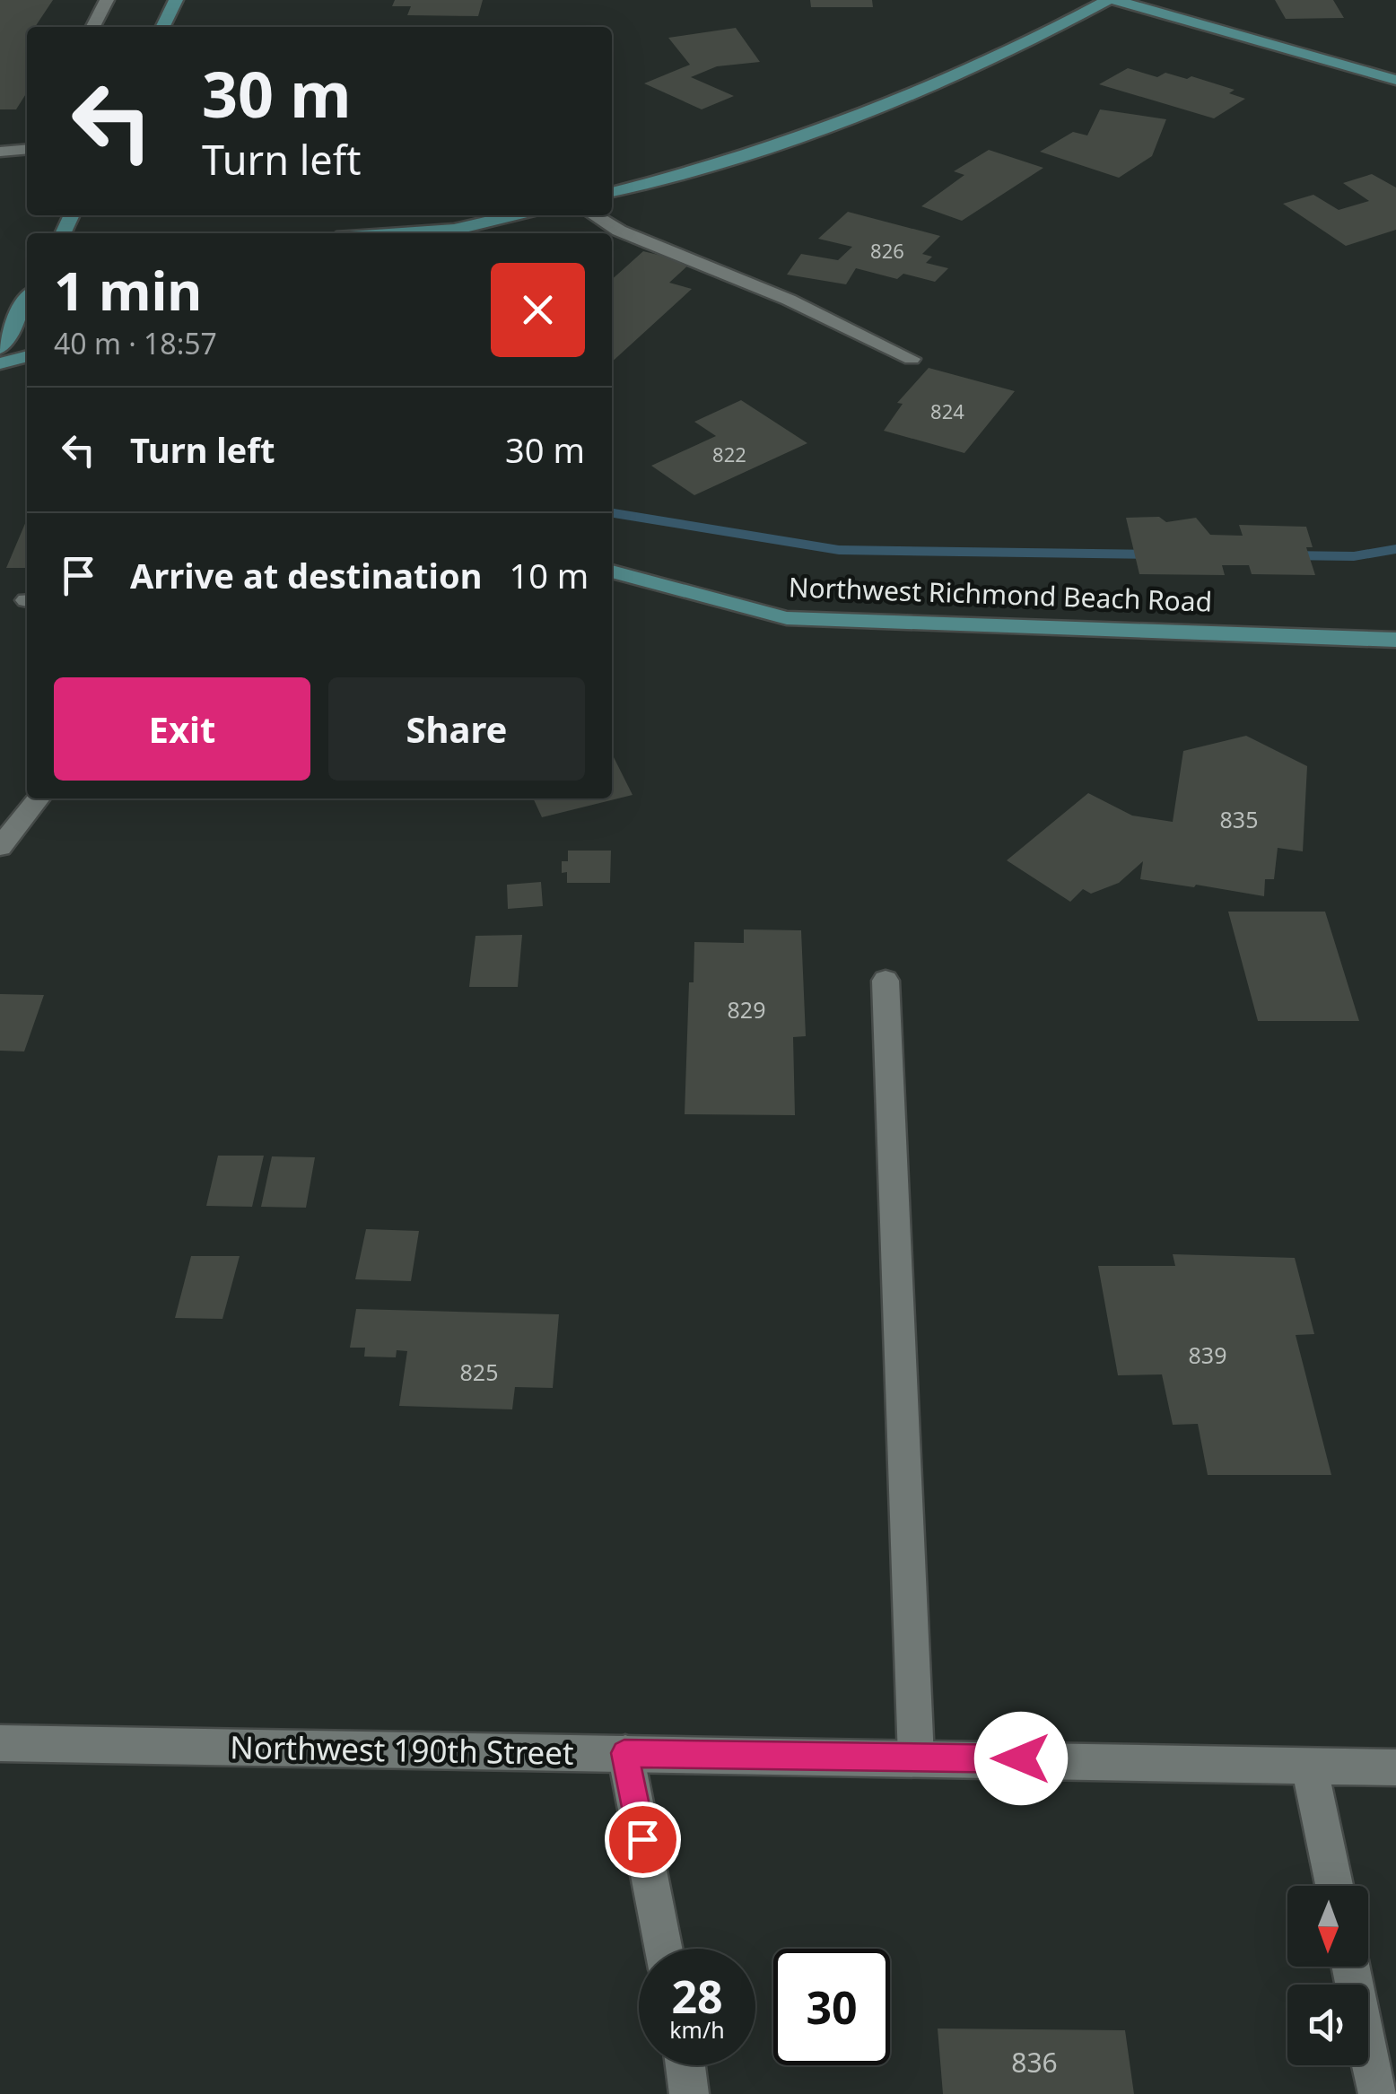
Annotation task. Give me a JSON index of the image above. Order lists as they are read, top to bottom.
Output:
{
  "streets": {
    "street": ["Northwest Richmond Beach Road", "Northwest 190th Street"]
  },
  "house_numbers": [
    "826",
    "824",
    "822",
    "835",
    "829",
    "839",
    "825",
    "836"
  ],
  "north": "bottom",
  "page": {
    "turn": ["30 m", "Turn left"],
    "heading": ["1 min", "40 m · 18:57"],
    "list": [
      {
        "name": "Turn left",
        "value": "30 m"
      },
      {
        "name": "Arrive at destination",
        "value": "10 m"
      }
    ],
    "buttons": ["Exit", "Share"],
    "speed": "28 km/h",
    "limit": "30"
  }
}
